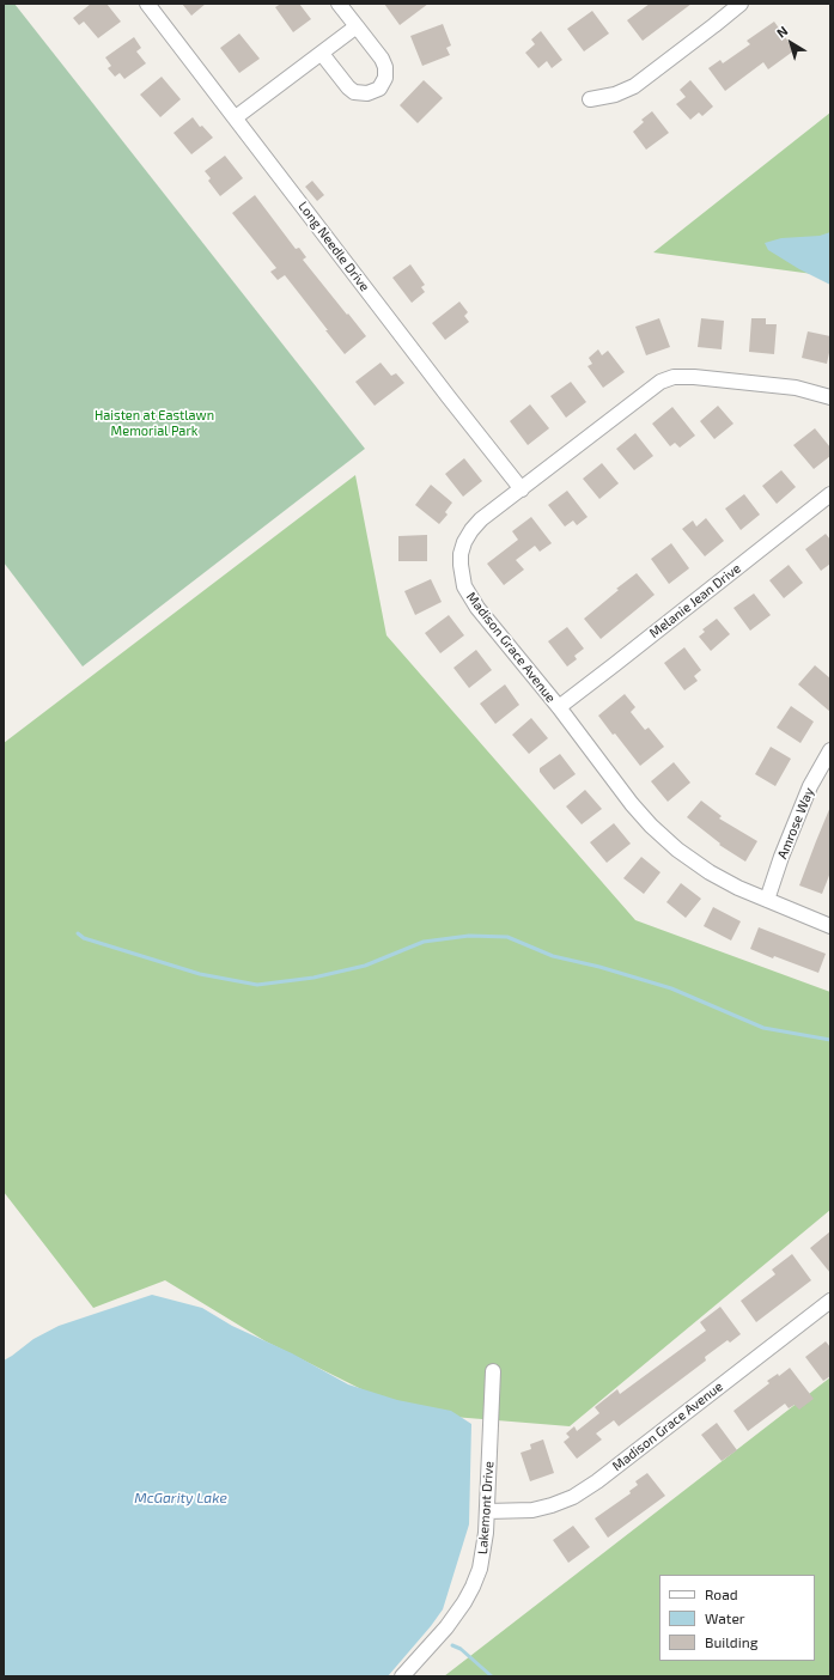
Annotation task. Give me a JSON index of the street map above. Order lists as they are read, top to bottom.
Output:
{
  "streets": {
    "street": [
      "Long Needle Drive",
      "Melanie Jean Drive",
      "Madison Grace Avenue",
      "Amrose Way",
      "Lakemont Drive"
    ]
  },
  "crossings": [
    ["Long Needle Drive", "Madison Grace Avenue"],
    ["Melanie Jean Drive", "Madison Grace Avenue"],
    ["Madison Grace Avenue", "Amrose Way"],
    ["Madison Grace Avenue", "Lakemont Drive"]
  ],
  "water": ["McGarity Lake"],
  "parks": ["Haisten at Eastlawn Memorial Park"],
  "legend": ["Road", "Water", "Building"],
  "north": "top left"
}
